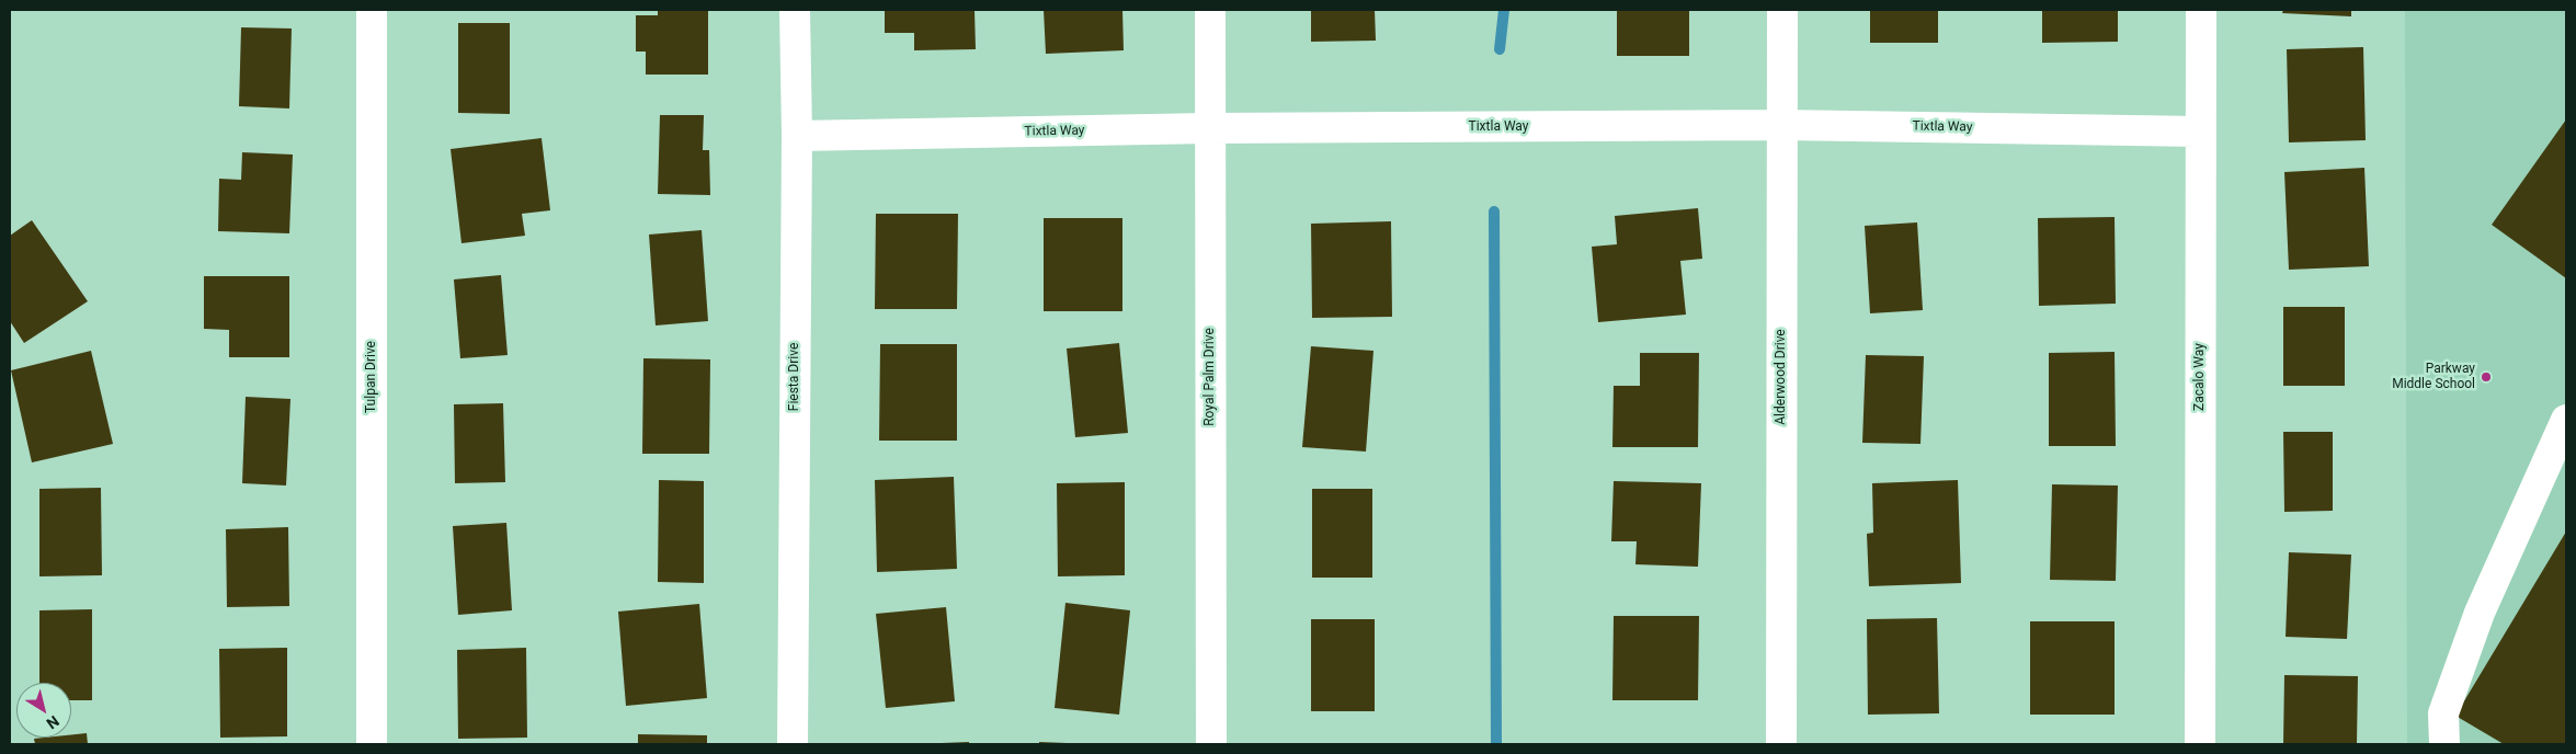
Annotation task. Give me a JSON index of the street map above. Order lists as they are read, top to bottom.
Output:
{
  "streets": {
    "street": [
      "Tixtla Way",
      "Tulpan Drive",
      "Fiesta Drive",
      "Royal Palm Drive",
      "Alderwood Drive",
      "Zacalo Way"
    ]
  },
  "crossings": [
    ["Tixtla Way", "Fiesta Drive"],
    ["Tixtla Way", "Royal Palm Drive"],
    ["Tixtla Way", "Alderwood Drive"],
    ["Tixtla Way", "Zacalo Way"]
  ],
  "places": ["Parkway Middle School"],
  "north": "bottom right"
}
